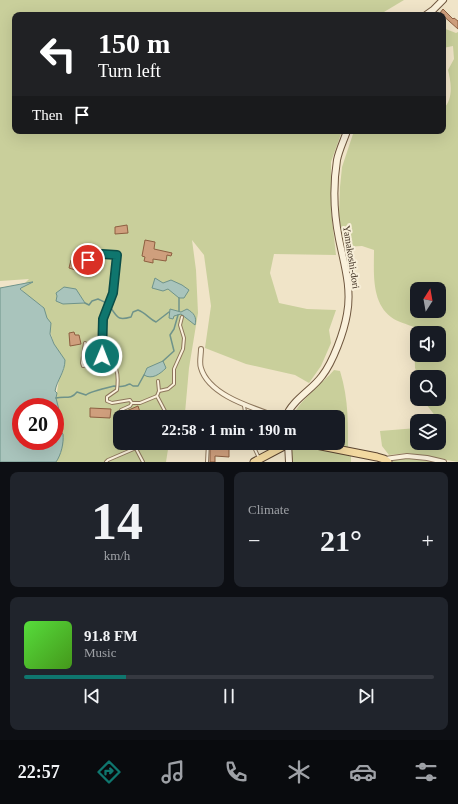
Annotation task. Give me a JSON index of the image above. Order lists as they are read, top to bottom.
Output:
{
  "streets": {
    "street": ["Yamakoshi-dori"]
  },
  "north": "top",
  "page": {
    "turn": ["150 m", "Turn left"],
    "then": "Then",
    "limit": "20",
    "trip": "22:58 · 1 min · 190 m",
    "tile": [
      ["14", "km/h"],
      "Climate"
    ],
    "heat": ["−", "21°", "+"],
    "song": ["91.8 FM", "Music"],
    "tabs": "22:57"
  }
}
